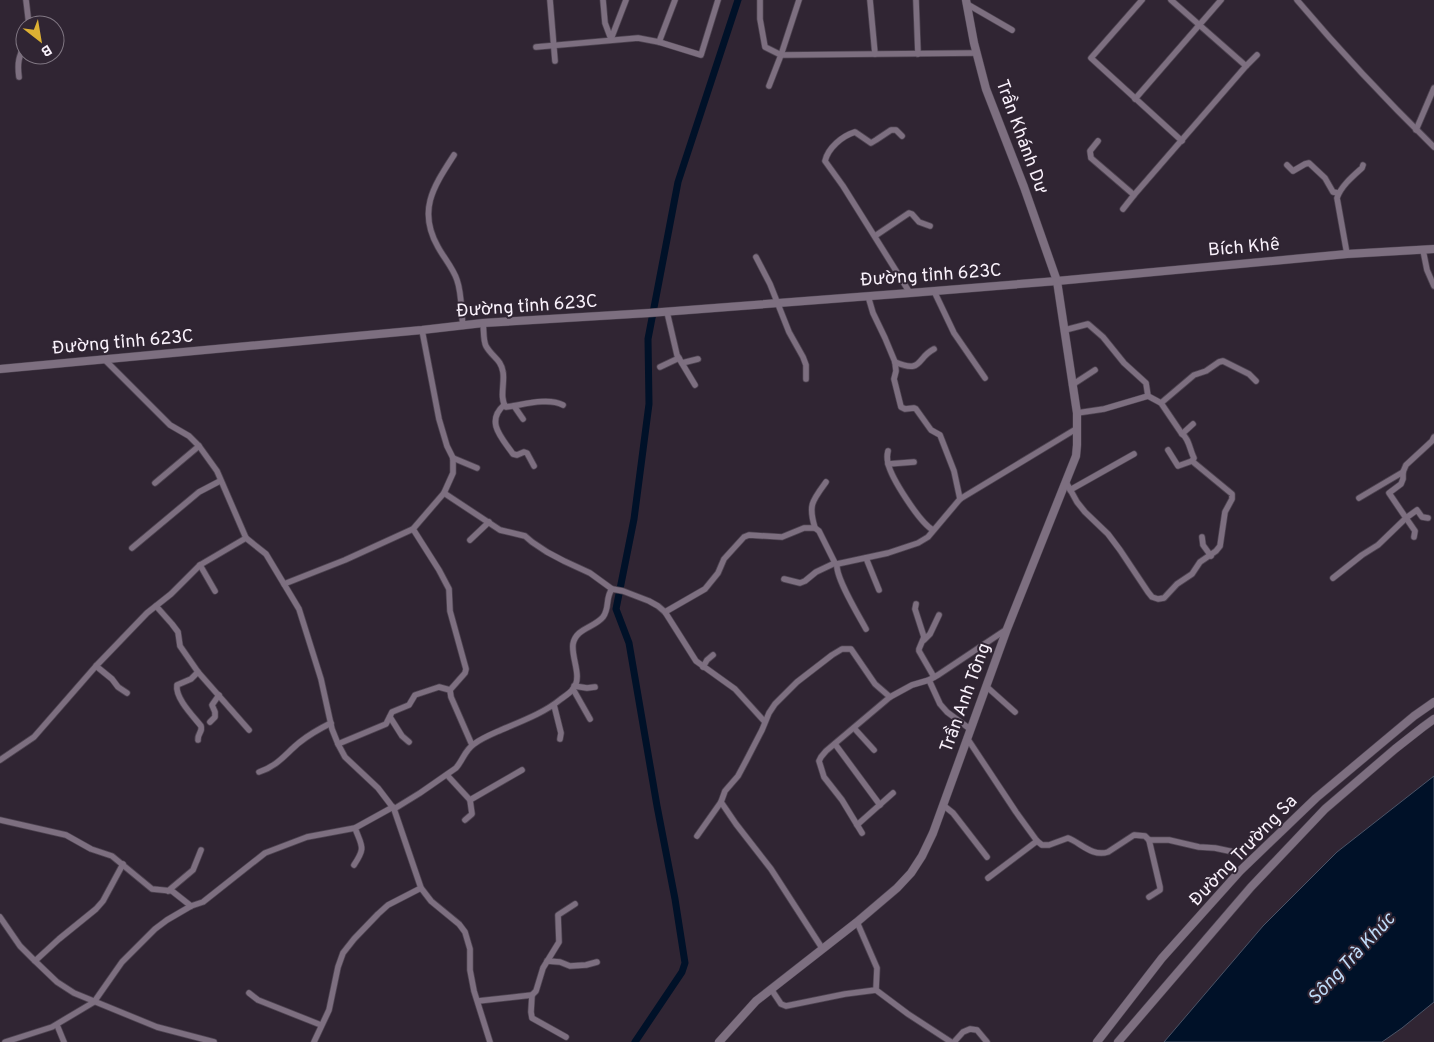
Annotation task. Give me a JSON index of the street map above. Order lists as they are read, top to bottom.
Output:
{
  "streets": {
    "main road": [
      "Trần Khánh Dư",
      "Bích Khê",
      "Đường tỉnh 623C",
      "Trần Anh Tông",
      "Đường Trường Sa"
    ]
  },
  "crossings": [
    ["Trần Khánh Dư", "Bích Khê"],
    ["Trần Khánh Dư", "Đường tỉnh 623C"],
    ["Trần Khánh Dư", "Trần Anh Tông"],
    ["Bích Khê", "Đường tỉnh 623C"],
    ["Bích Khê", "Trần Anh Tông"],
    ["Đường tỉnh 623C", "Trần Anh Tông"]
  ],
  "water": ["Sông Trà Khúc"],
  "north": "bottom right"
}
